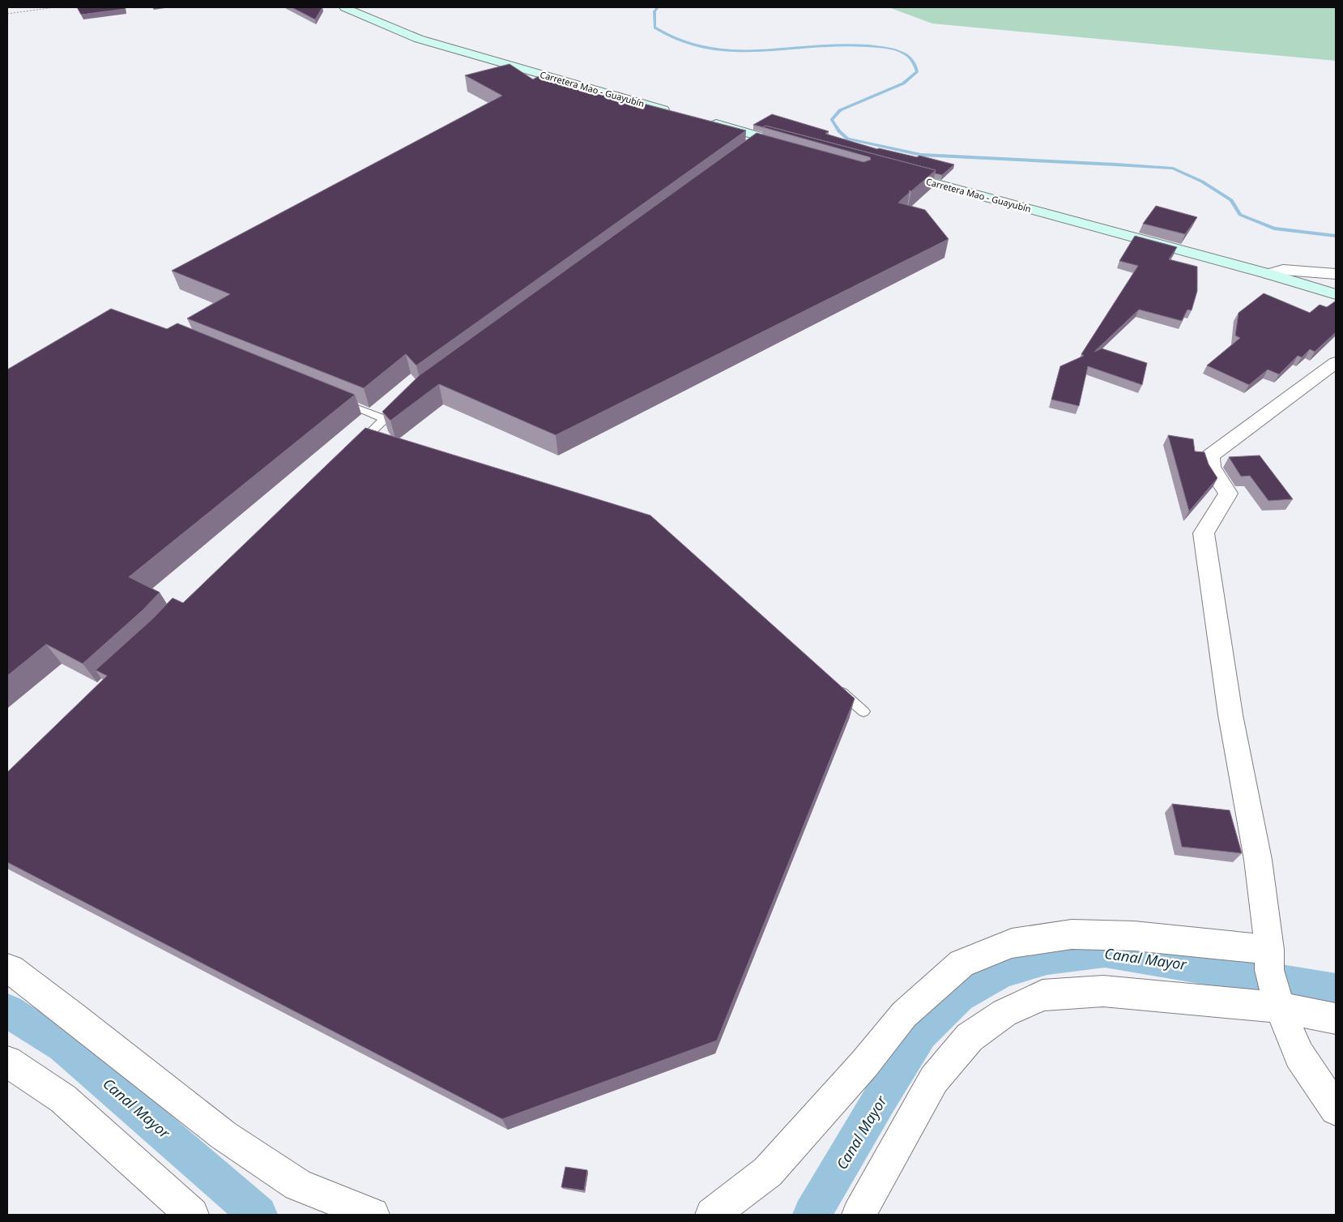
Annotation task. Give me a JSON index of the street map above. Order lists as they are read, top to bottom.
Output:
{
  "streets": {
    "main road": ["Carretera Mao - Guayubín"]
  },
  "water": ["Canal Mayor"]
}
